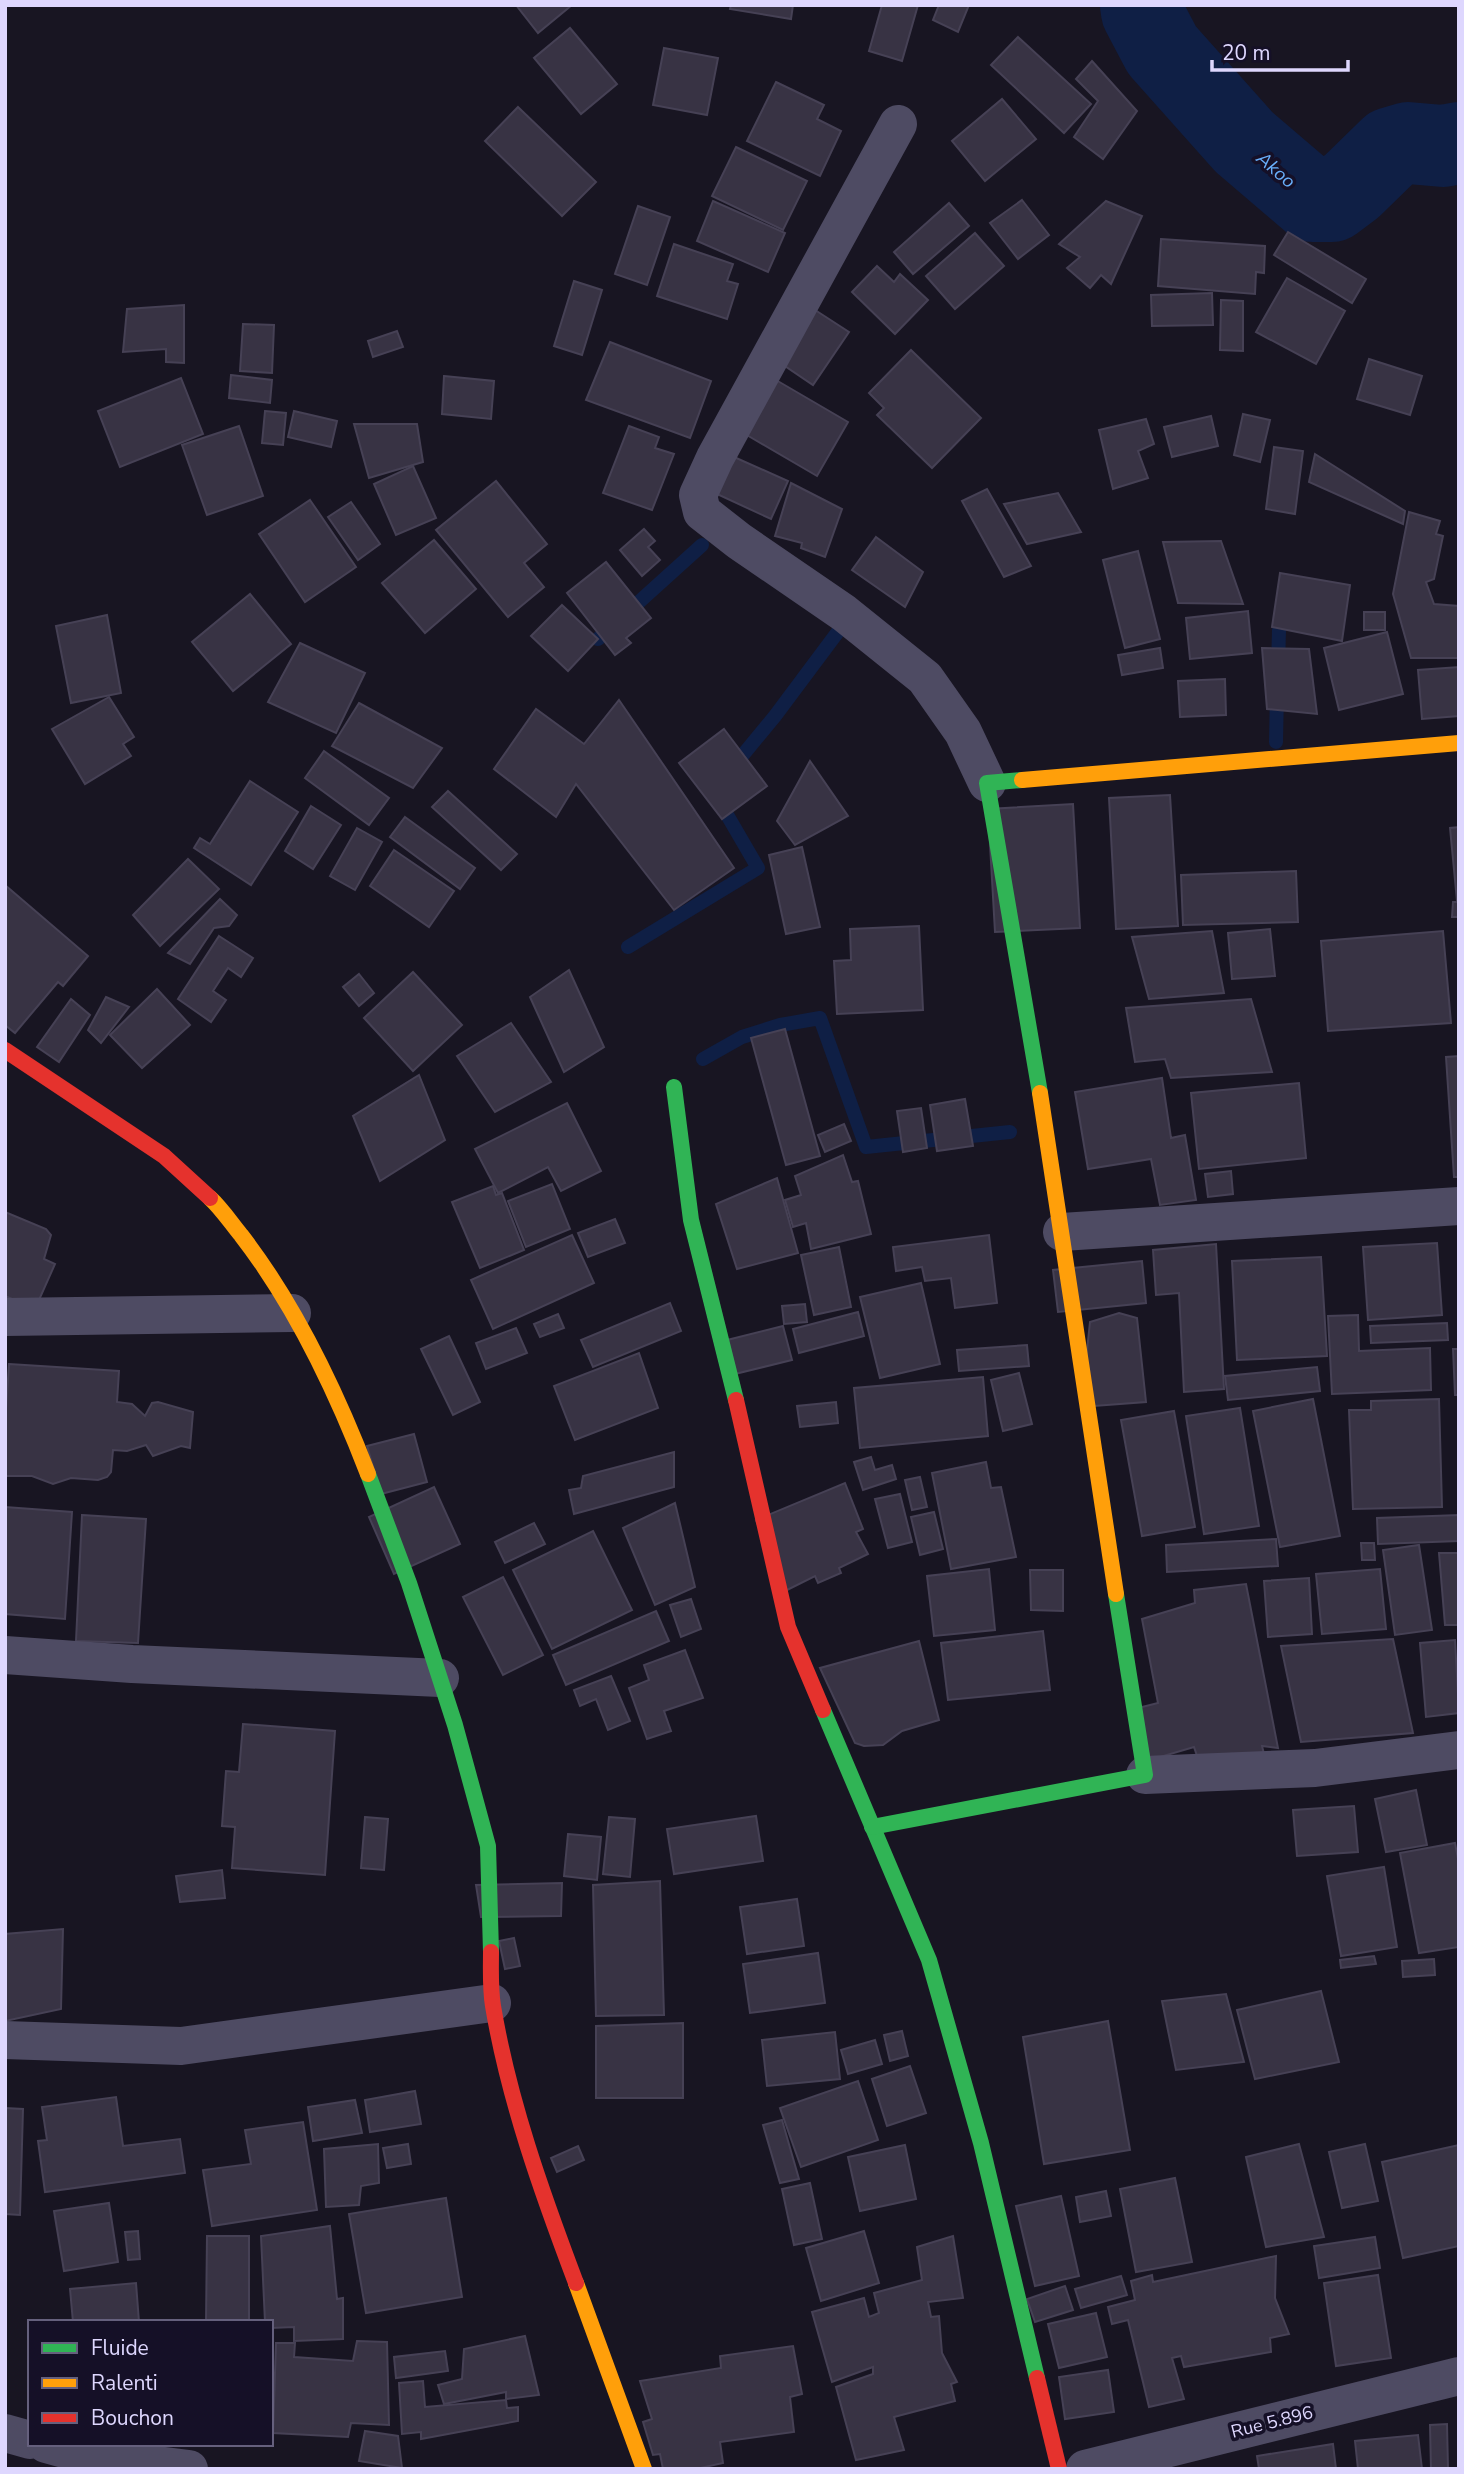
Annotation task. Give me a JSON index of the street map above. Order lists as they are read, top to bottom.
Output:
{
  "streets": {
    "street": ["Rue 5.896"]
  },
  "water": ["Akoo"],
  "legend": ["Fluide", "Ralenti", "Bouchon"],
  "scale_bar": "20 m"
}
